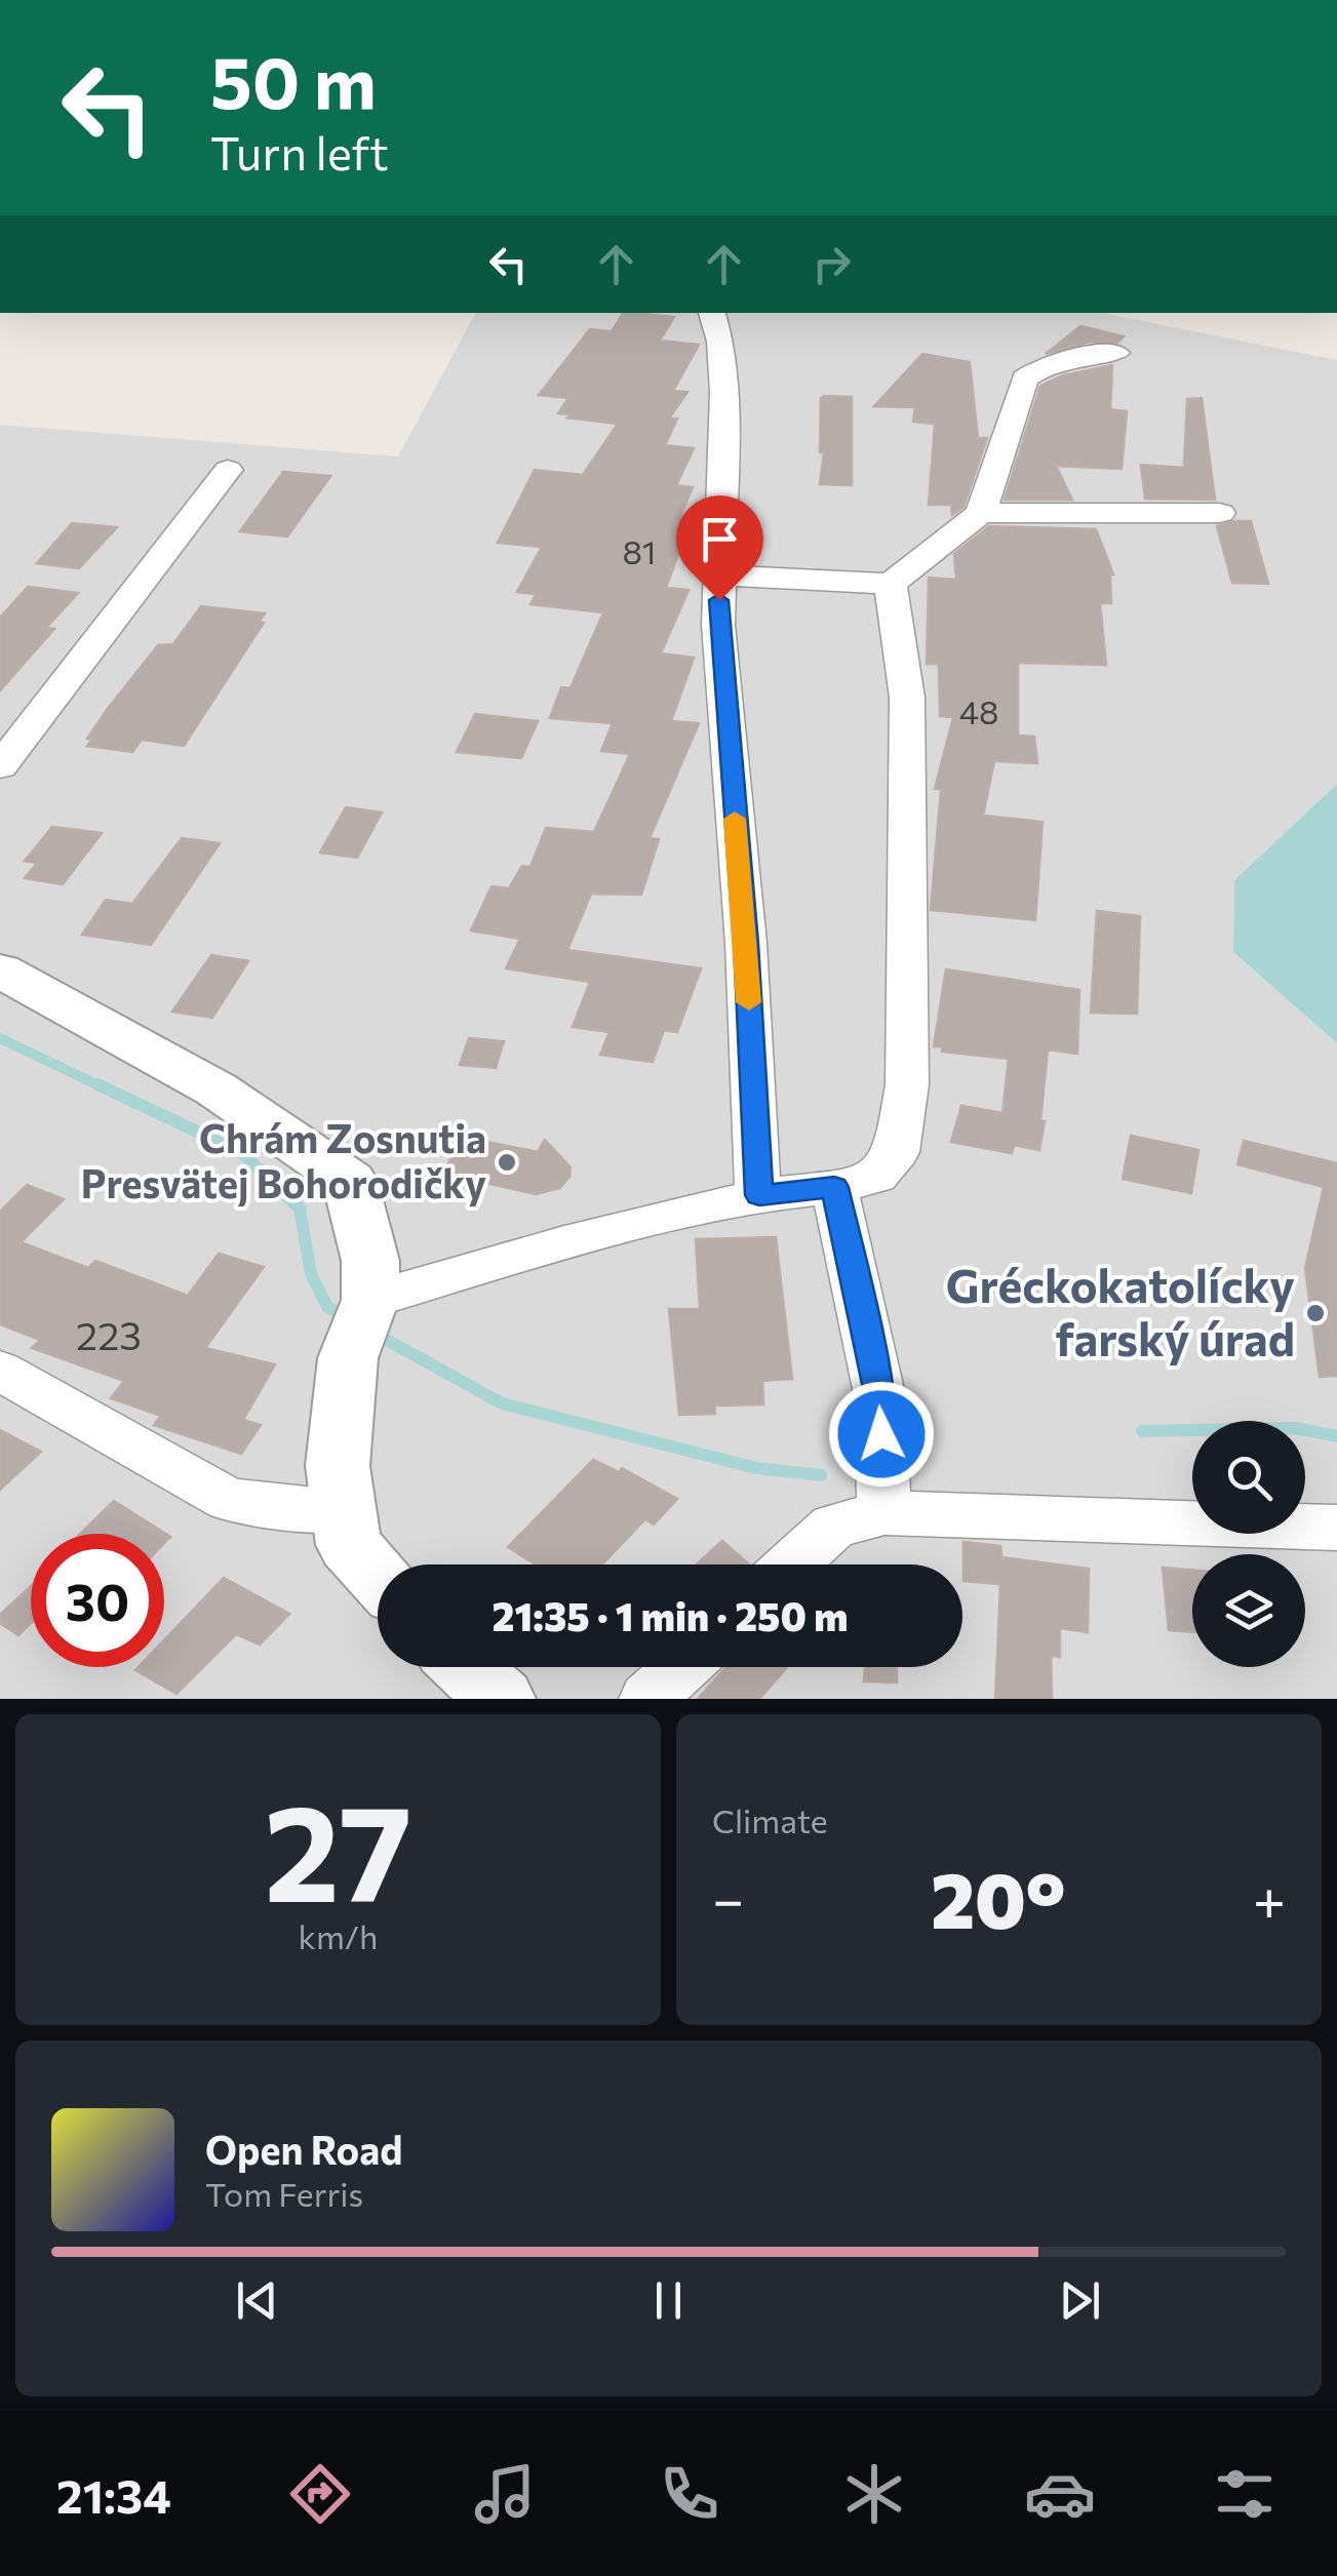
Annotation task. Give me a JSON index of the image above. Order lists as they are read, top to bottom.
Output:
{
  "places": ["Chrám Zosnutia Presvätej Bohorodičky", "Gréckokatolícky farský úrad"],
  "house_numbers": ["81", "48", "223"],
  "page": {
    "turn": ["50 m", "Turn left"],
    "limit": "30",
    "trip": "21:35 · 1 min · 250 m",
    "tile": [
      ["27", "km/h"],
      "Climate"
    ],
    "heat": ["−", "20°", "+"],
    "song": ["Open Road", "Tom Ferris"],
    "tabs": "21:34"
  }
}
